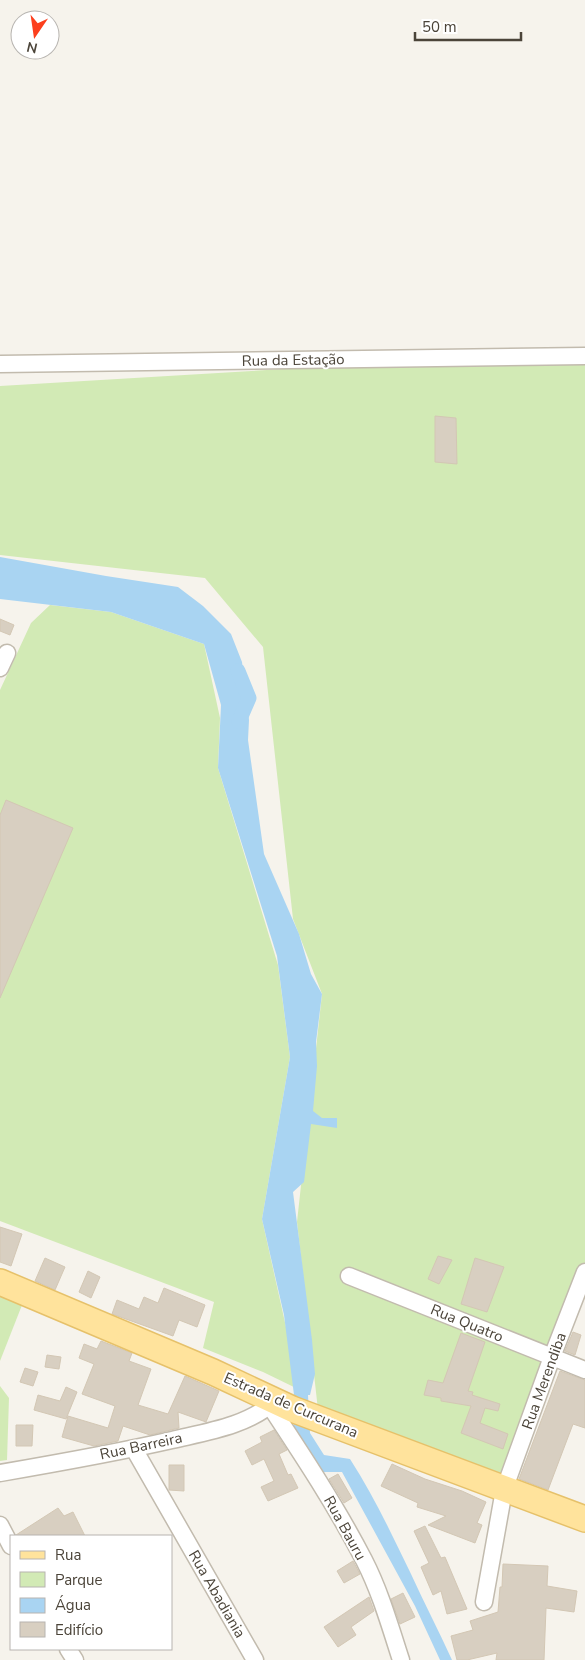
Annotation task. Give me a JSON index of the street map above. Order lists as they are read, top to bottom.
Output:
{
  "streets": {
    "main road": ["Estrada de Curcurana"],
    "street": [
      "Rua da Estação",
      "Rua Quatro",
      "Rua Merendiba",
      "Rua Barreira",
      "Rua Bauru",
      "Rua Abadiania"
    ]
  },
  "crossings": [
    ["Rua Quatro", "Rua Merendiba"],
    ["Rua Merendiba", "Estrada de Curcurana"],
    ["Estrada de Curcurana", "Rua Barreira"],
    ["Estrada de Curcurana", "Rua Bauru"],
    ["Rua Barreira", "Rua Bauru"],
    ["Rua Barreira", "Rua Abadiania"]
  ],
  "legend": [
    "Rua",
    "Parque",
    "Água",
    "Edifício"
  ],
  "scale_bar": "50 m",
  "north": "bottom"
}
